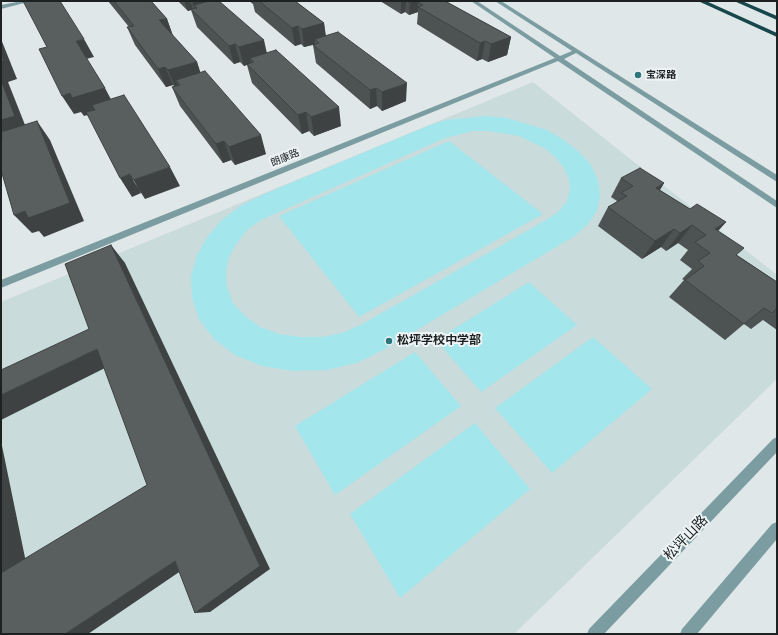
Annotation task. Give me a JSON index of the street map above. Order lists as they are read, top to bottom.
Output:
{
  "streets": {
    "street": ["朗康路", "松坪山路"]
  },
  "places": ["宝深路", "松坪学校中学部"]
}
